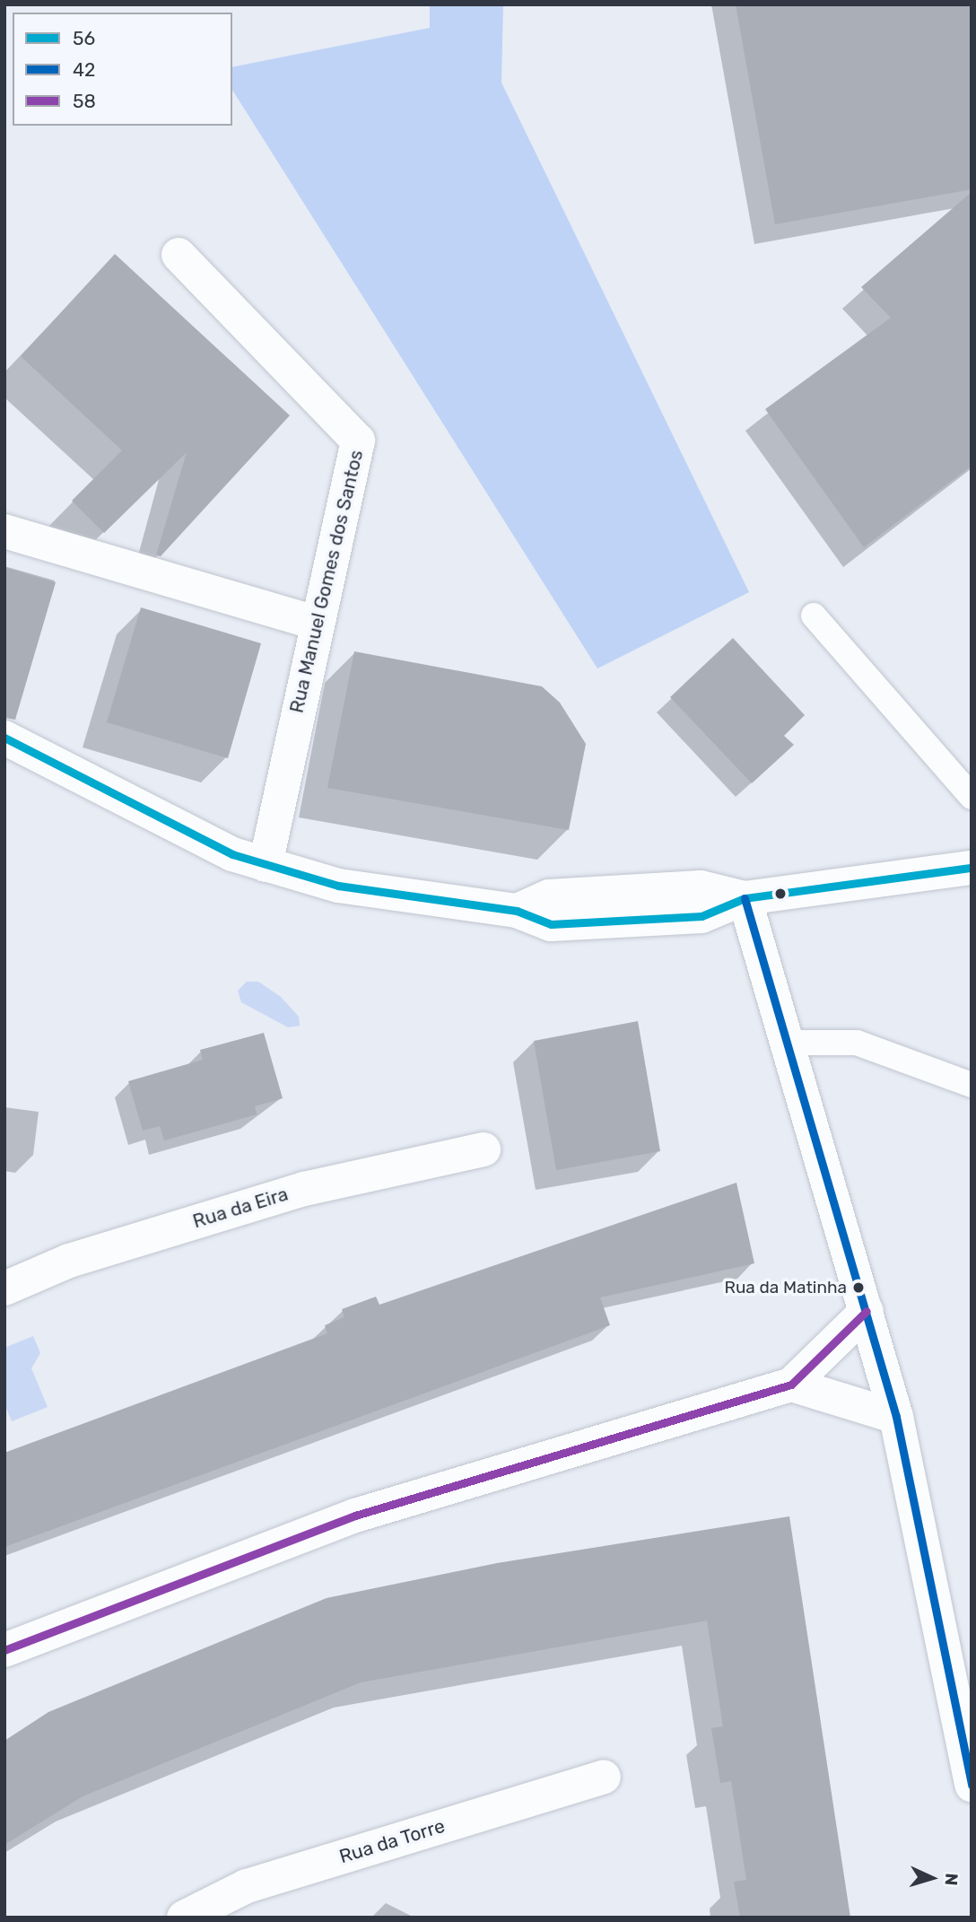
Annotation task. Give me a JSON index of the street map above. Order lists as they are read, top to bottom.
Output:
{
  "streets": {
    "street": ["Rua Manuel Gomes dos Santos", "Rua da Eira", "Rua da Torre"]
  },
  "places": ["Rua da Matinha"],
  "lines": ["transit line 56", "transit line 42", "transit line 58"],
  "legend": ["56", "42", "58"],
  "north": "right"
}
